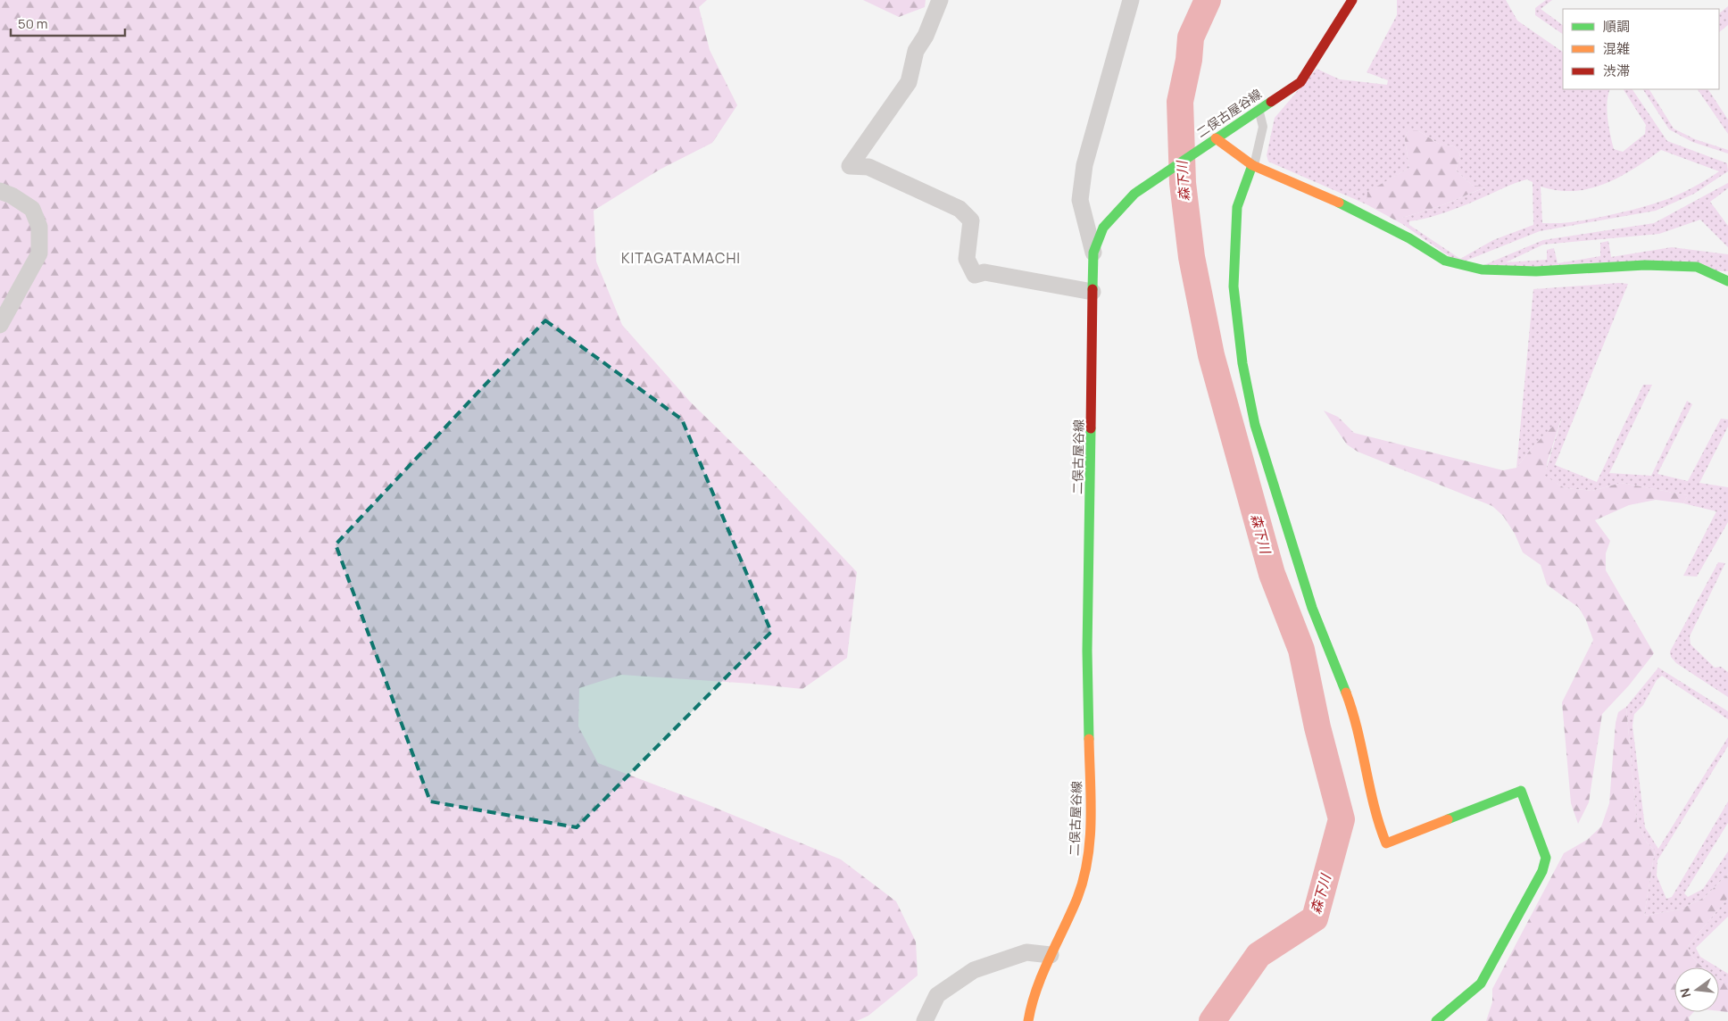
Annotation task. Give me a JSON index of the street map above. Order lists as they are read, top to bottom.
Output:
{
  "streets": {
    "street": ["二俣古屋谷線"]
  },
  "districts": ["KITAGATAMACHI"],
  "water": ["森下川"],
  "legend": ["順調", "混雑", "渋滞"],
  "scale_bar": "50 m",
  "north": "left"
}
